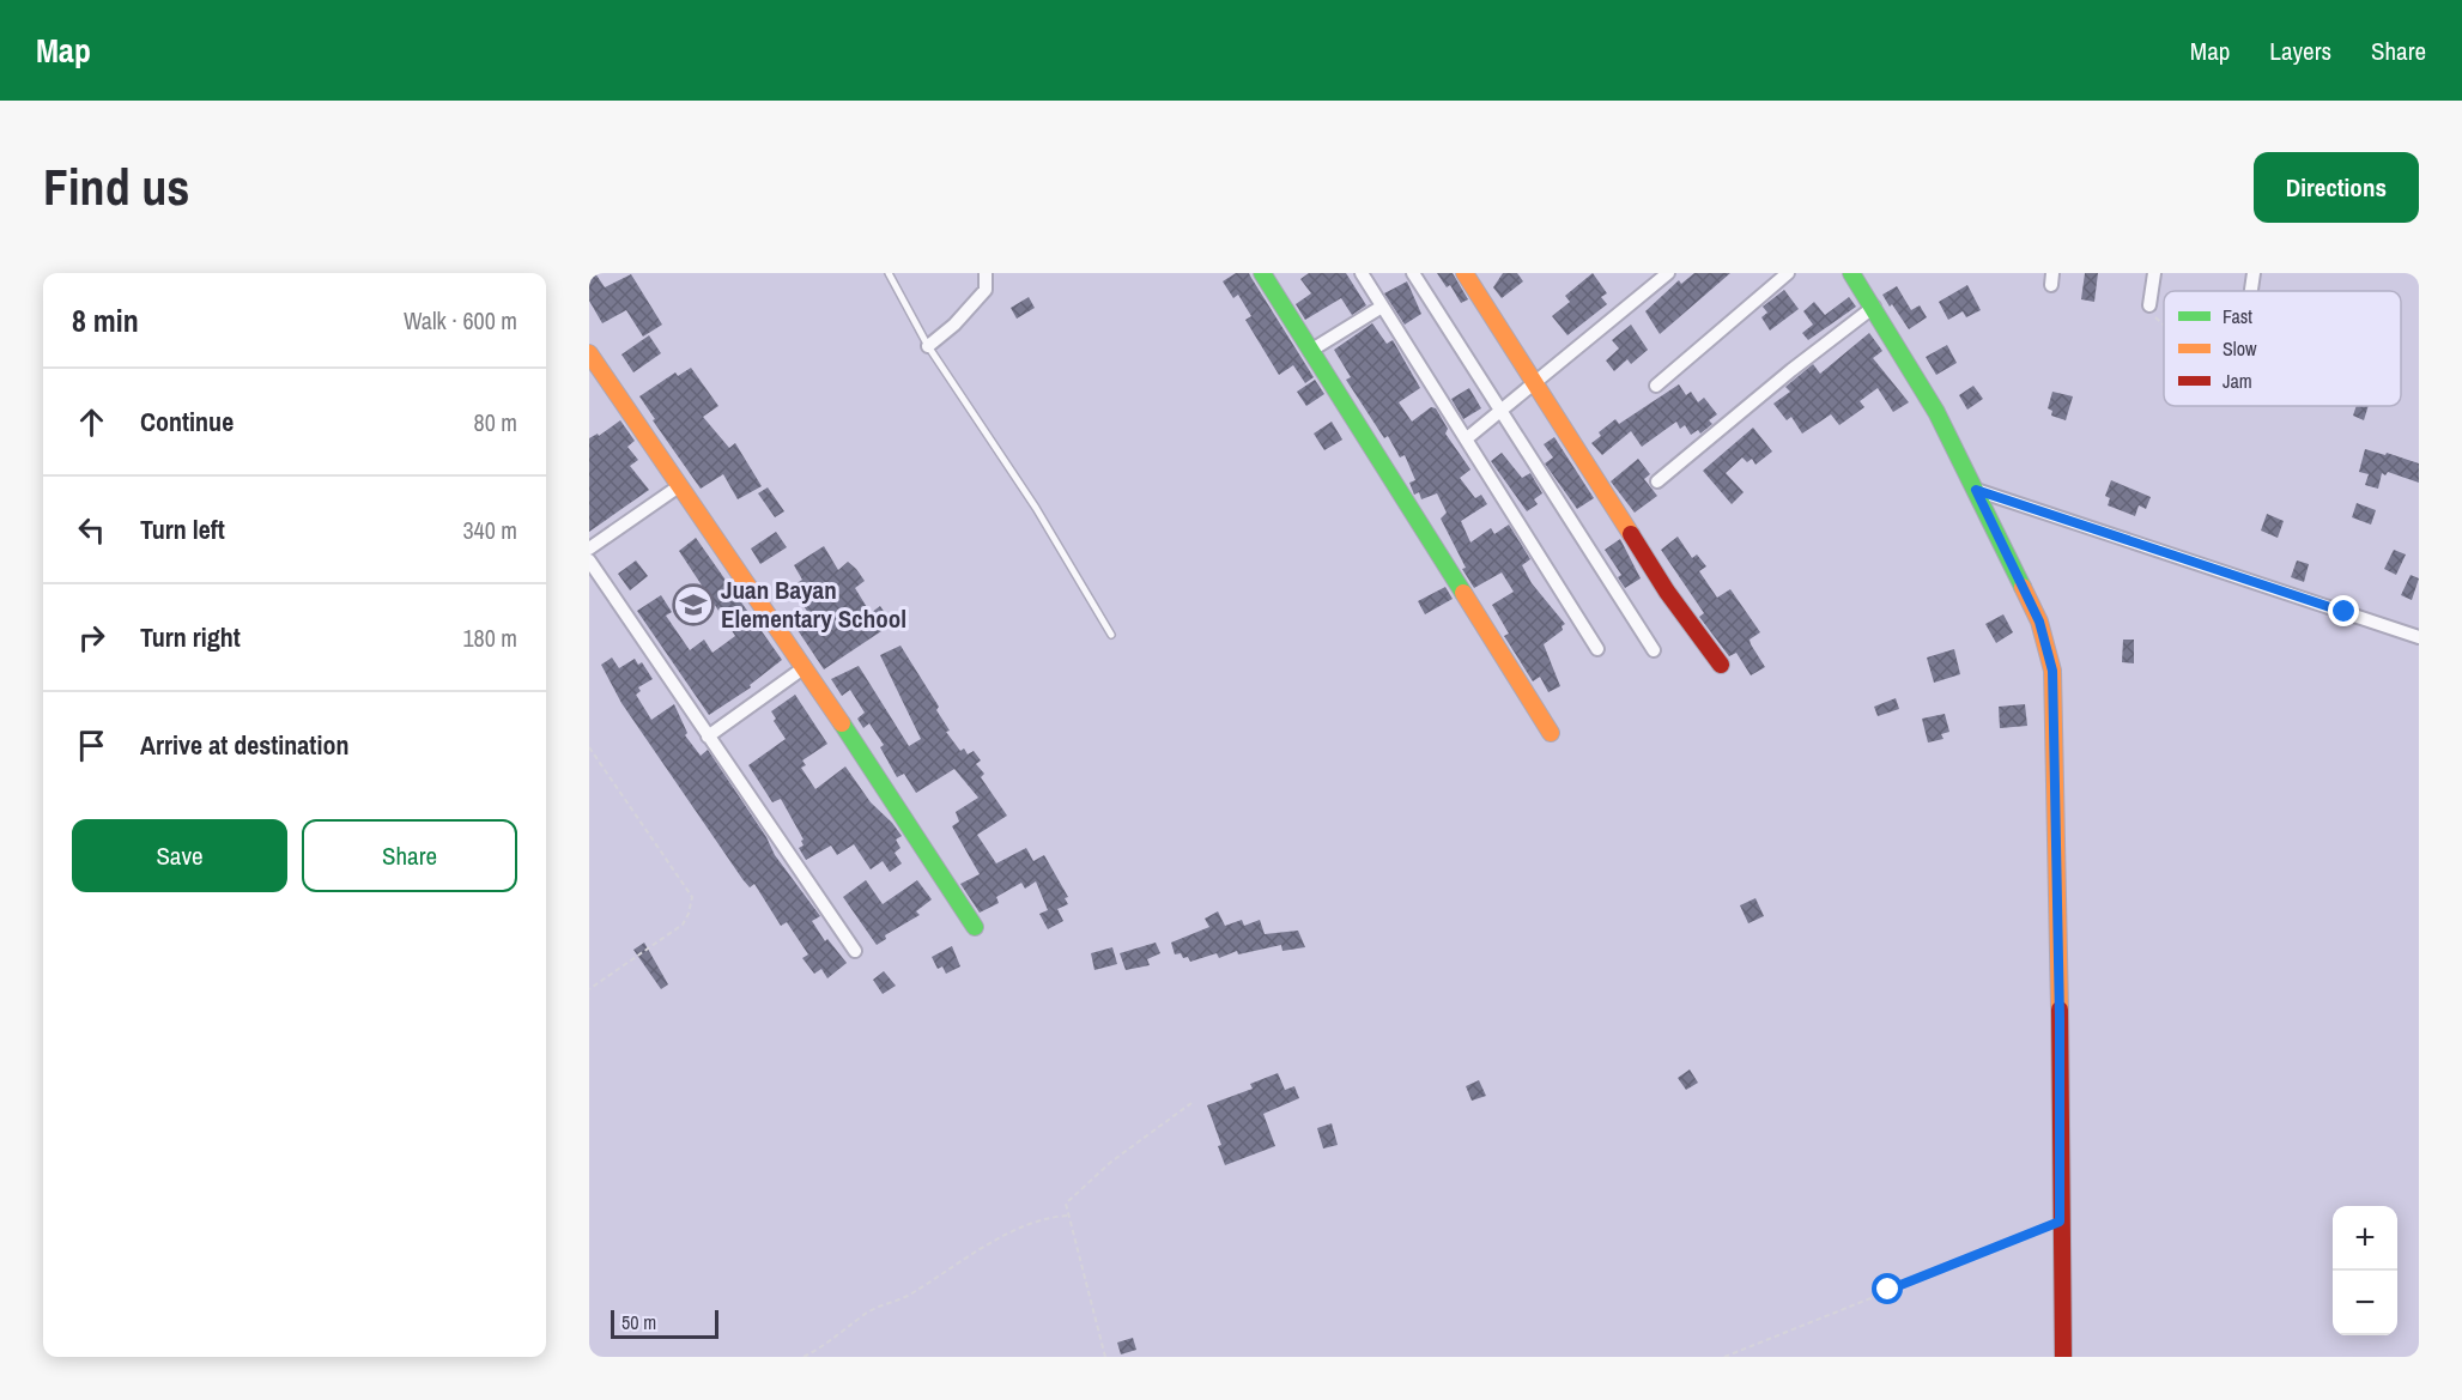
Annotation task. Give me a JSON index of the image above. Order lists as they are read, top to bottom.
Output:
{
  "places": {
    "school or university": ["Juan Bayan Elementary School"]
  },
  "legend": ["Fast", "Slow", "Jam"],
  "scale_bar": "50 m",
  "page": {
    "header": "Map",
    "nav": ["Map", "Layers", "Share"],
    "buttons": [
      "Directions",
      ["Save", "Share"]
    ],
    "title": "Find us",
    "heading": ["8 min", "Walk · 600 m"],
    "list": [
      ["Continue", "80 m"],
      ["Turn left", "340 m"],
      ["Turn right", "180 m"],
      "Arrive at destination"
    ],
    "map_buttons": ["+", "−"],
    "scale": "50 m"
  }
}
